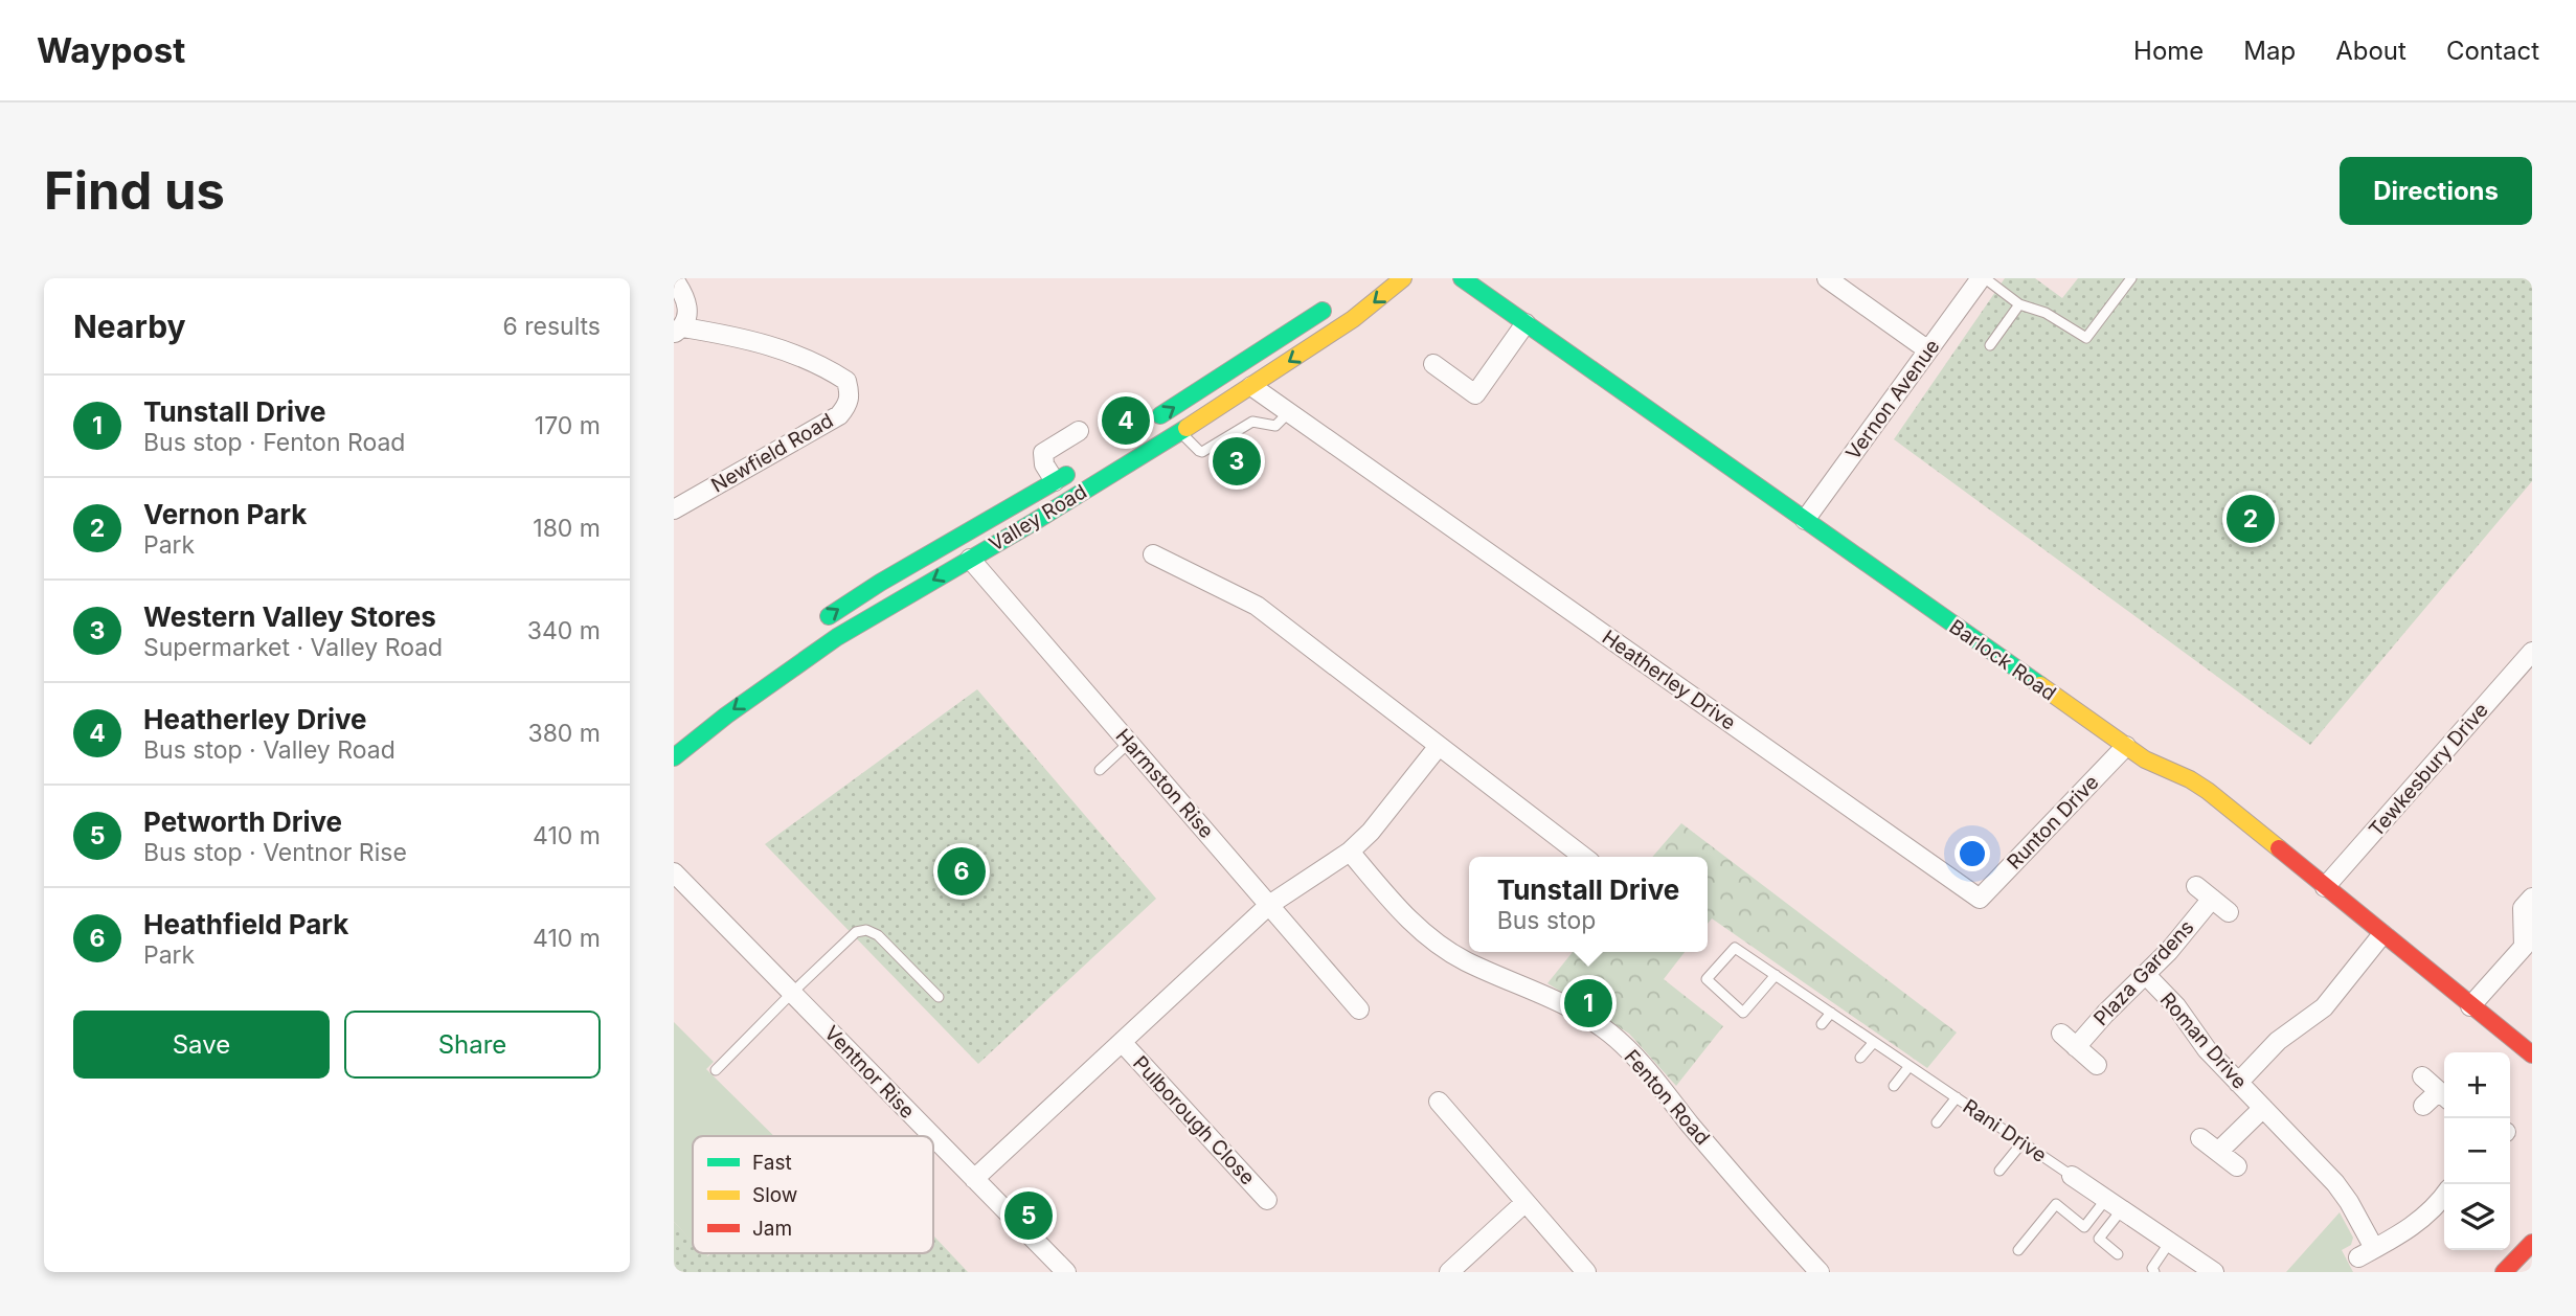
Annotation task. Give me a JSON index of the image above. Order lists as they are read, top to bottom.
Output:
{
  "streets": {
    "main road": ["Valley Road", "Barlock Road"],
    "street": [
      "Vernon Avenue",
      "Newfield Road",
      "Heatherley Drive",
      "Tewkesbury Drive",
      "Harmston Rise",
      "Runton Drive",
      "Plaza Gardens",
      "Roman Drive",
      "Ventnor Rise",
      "Fenton Road",
      "Pulborough Close",
      "Rani Drive"
    ]
  },
  "crossings": [
    ["Vernon Avenue", "Barlock Road"],
    ["Valley Road", "Heatherley Drive"],
    ["Valley Road", "Harmston Rise"],
    ["Barlock Road", "Tewkesbury Drive"],
    ["Barlock Road", "Runton Drive"],
    ["Heatherley Drive", "Runton Drive"],
    ["Plaza Gardens", "Roman Drive"]
  ],
  "legend": ["Fast", "Slow", "Jam"],
  "page": {
    "header": "Waypost",
    "nav": [
      "Home",
      "Map",
      "About",
      "Contact"
    ],
    "buttons": [
      "Directions",
      ["Save", "Share"]
    ],
    "title": "Find us",
    "heading": ["Nearby", "6 results"],
    "list": [
      {
        "mark": "1",
        "name": "Tunstall Drive",
        "note": "Bus stop · Fenton Road",
        "value": "170 m"
      },
      {
        "mark": "2",
        "name": "Vernon Park",
        "note": "Park",
        "value": "180 m"
      },
      {
        "mark": "3",
        "name": "Western Valley Stores",
        "note": "Supermarket · Valley Road",
        "value": "340 m"
      },
      {
        "mark": "4",
        "name": "Heatherley Drive",
        "note": "Bus stop · Valley Road",
        "value": "380 m"
      },
      {
        "mark": "5",
        "name": "Petworth Drive",
        "note": "Bus stop · Ventnor Rise",
        "value": "410 m"
      },
      {
        "mark": "6",
        "name": "Heathfield Park",
        "note": "Park",
        "value": "410 m"
      }
    ],
    "pins": [
      "4",
      "3",
      "2",
      "6",
      "1",
      "5"
    ],
    "popup": ["Tunstall Drive", "Bus stop"],
    "map_buttons": ["+", "−"]
  }
}
